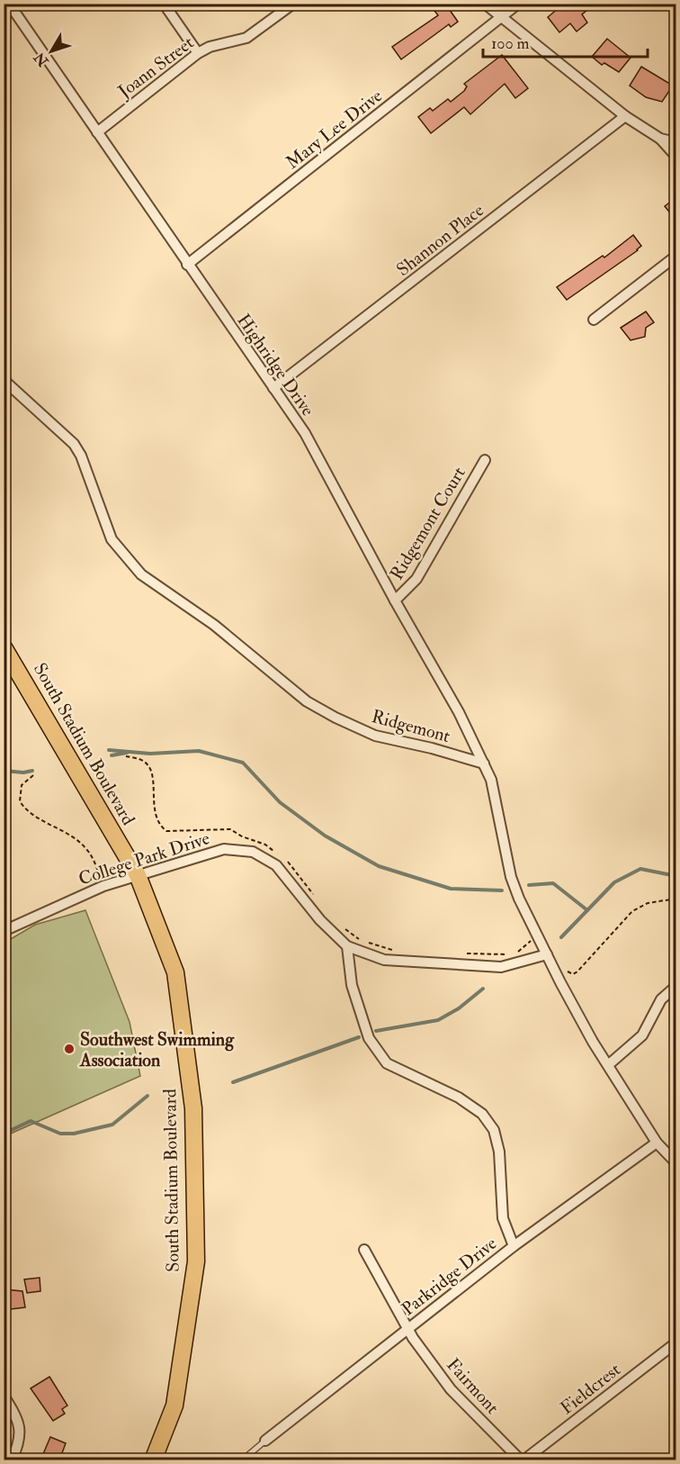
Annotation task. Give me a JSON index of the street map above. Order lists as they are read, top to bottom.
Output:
{
  "streets": {
    "main road": ["South Stadium Boulevard"],
    "street": [
      "Joann Street",
      "Mary Lee Drive",
      "Shannon Place",
      "Highridge Drive",
      "Ridgemont Court",
      "Ridgemont",
      "College Park Drive",
      "Parkridge Drive",
      "Fairmont",
      "Fieldcrest"
    ]
  },
  "crossings": [
    ["Joann Street", "Highridge Drive"],
    ["Mary Lee Drive", "Highridge Drive"],
    ["Shannon Place", "Highridge Drive"],
    ["Highridge Drive", "Ridgemont Court"],
    ["Highridge Drive", "Ridgemont"],
    ["South Stadium Boulevard", "College Park Drive"],
    ["Parkridge Drive", "Fairmont"],
    ["Fairmont", "Fieldcrest"]
  ],
  "places": ["Southwest Swimming Association"],
  "scale_bar": "100 m",
  "north": "bottom left"
}
